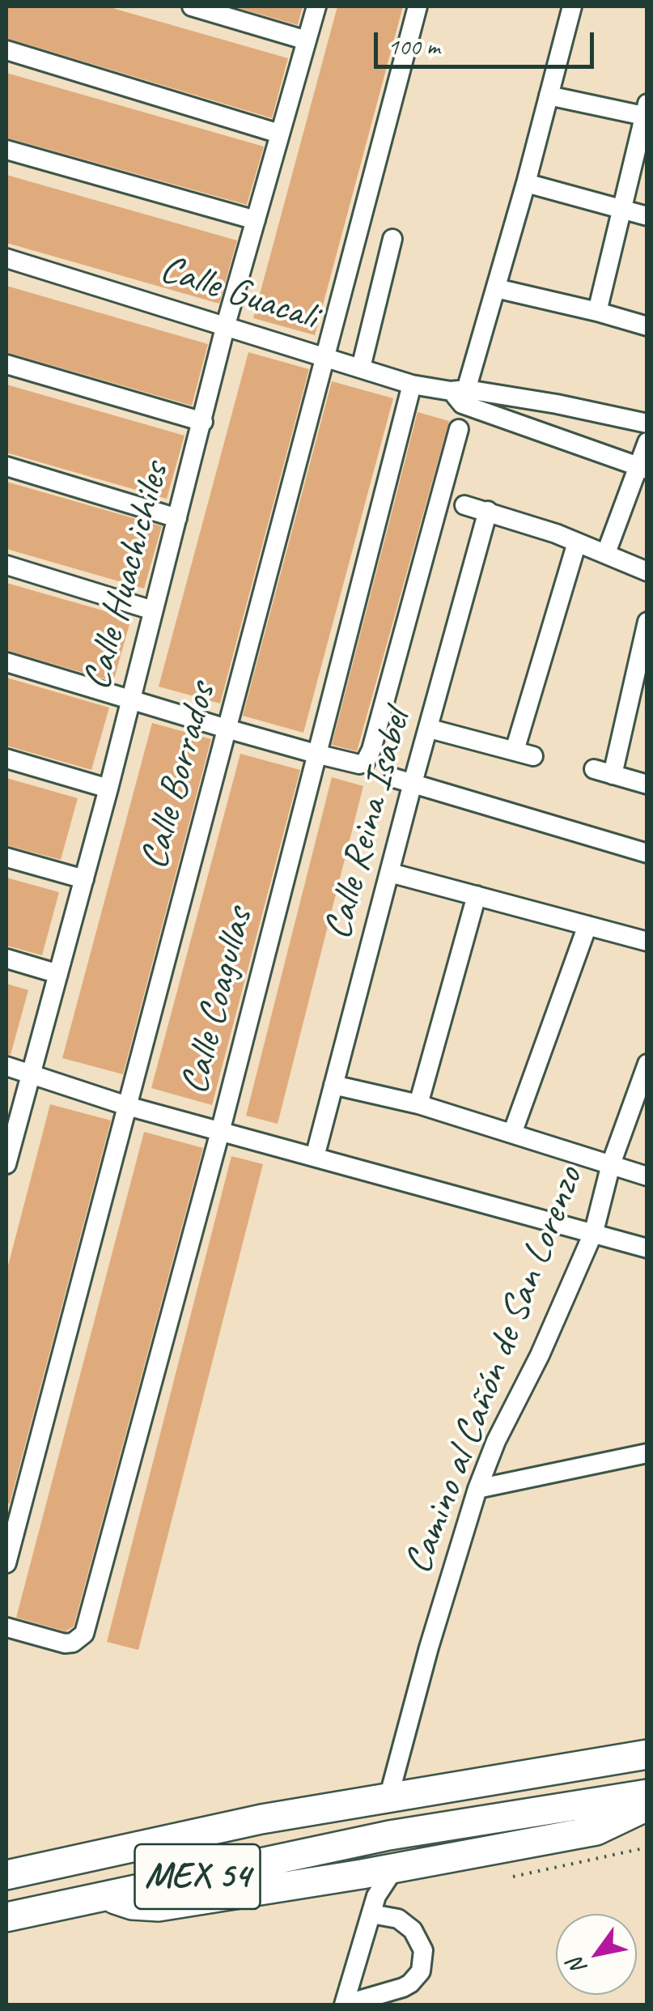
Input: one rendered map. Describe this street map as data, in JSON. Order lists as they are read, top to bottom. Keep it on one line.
{"streets":{"highway":["MEX 54"],"street":["Calle Guacali","Calle Huachichiles","Calle Borrados","Calle Reina Isabel","Calle Coagullas","Camino al Cañón de San Lorenzo"]},"crossings":[["Calle Guacali","Calle Huachichiles"],["Calle Guacali","Calle Borrados"],["Calle Guacali","Calle Coagullas"],["Camino al Cañón de San Lorenzo","MEX 54"]],"scale_bar":"100 m","north":"bottom left"}
